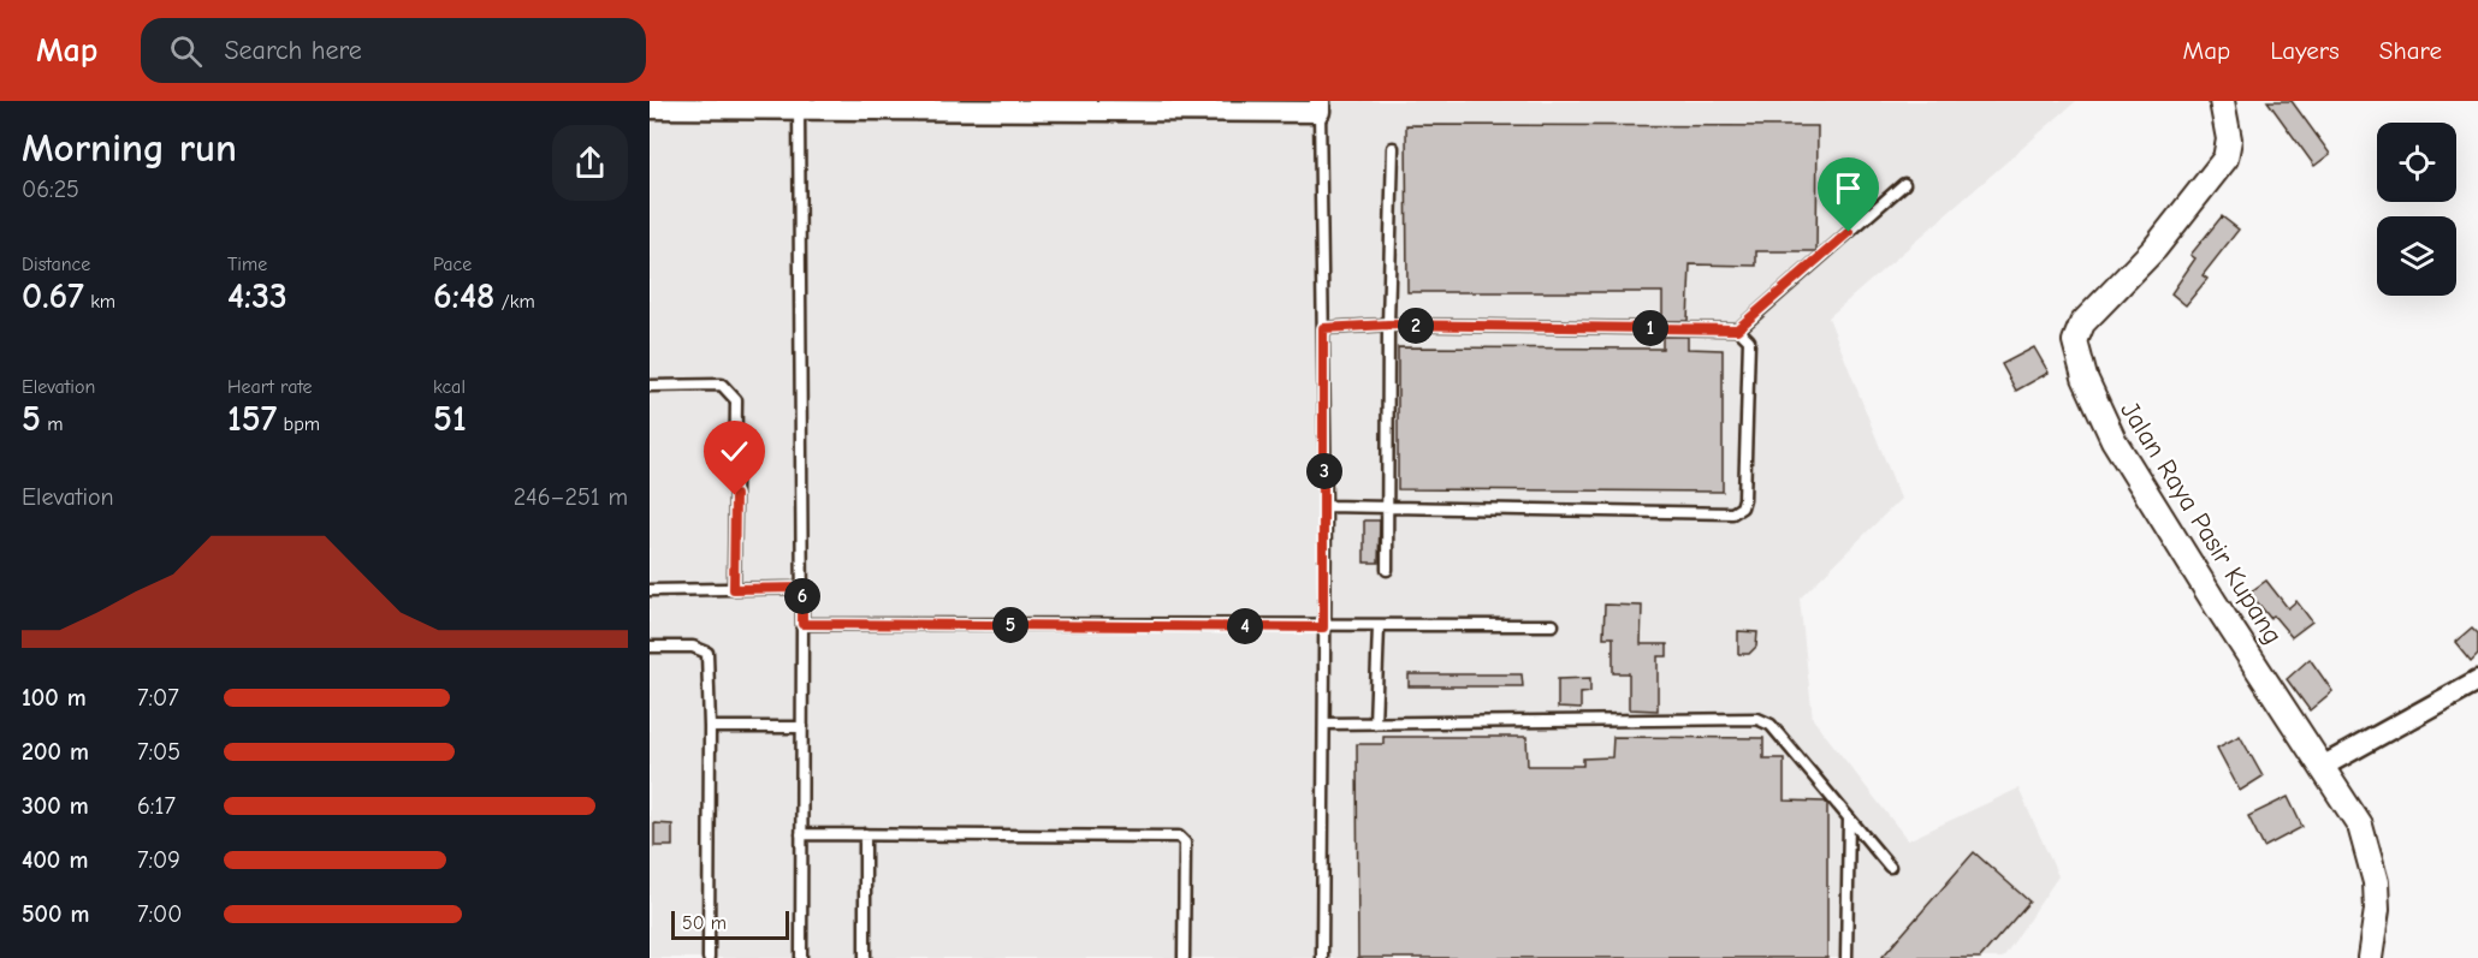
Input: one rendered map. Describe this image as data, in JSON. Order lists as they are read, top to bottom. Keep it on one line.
{"streets":{"street":["Jalan Raya Pasir Kupang"]},"scale_bar":"50 m","page":{"header":"Map","search":"Search here","nav":["Map","Layers","Share"],"heading":["Morning run","06:25"],"stats":[["Distance","0.67 km"],["Time","4:33"],["Pace","6:48 /km"],["Elevation","5 m"],["Heart rate","157 bpm"],["kcal","51"]],"pins":["2","1","3","6","5","4"],"chart":["Elevation","246–251 m"],"list":[{"name":"100 m","note":"7:07"},{"name":"200 m","note":"7:05"},{"name":"300 m","note":"6:17"},{"name":"400 m","note":"7:09"},{"name":"500 m","note":"7:00"}],"scale":"50 m"}}
